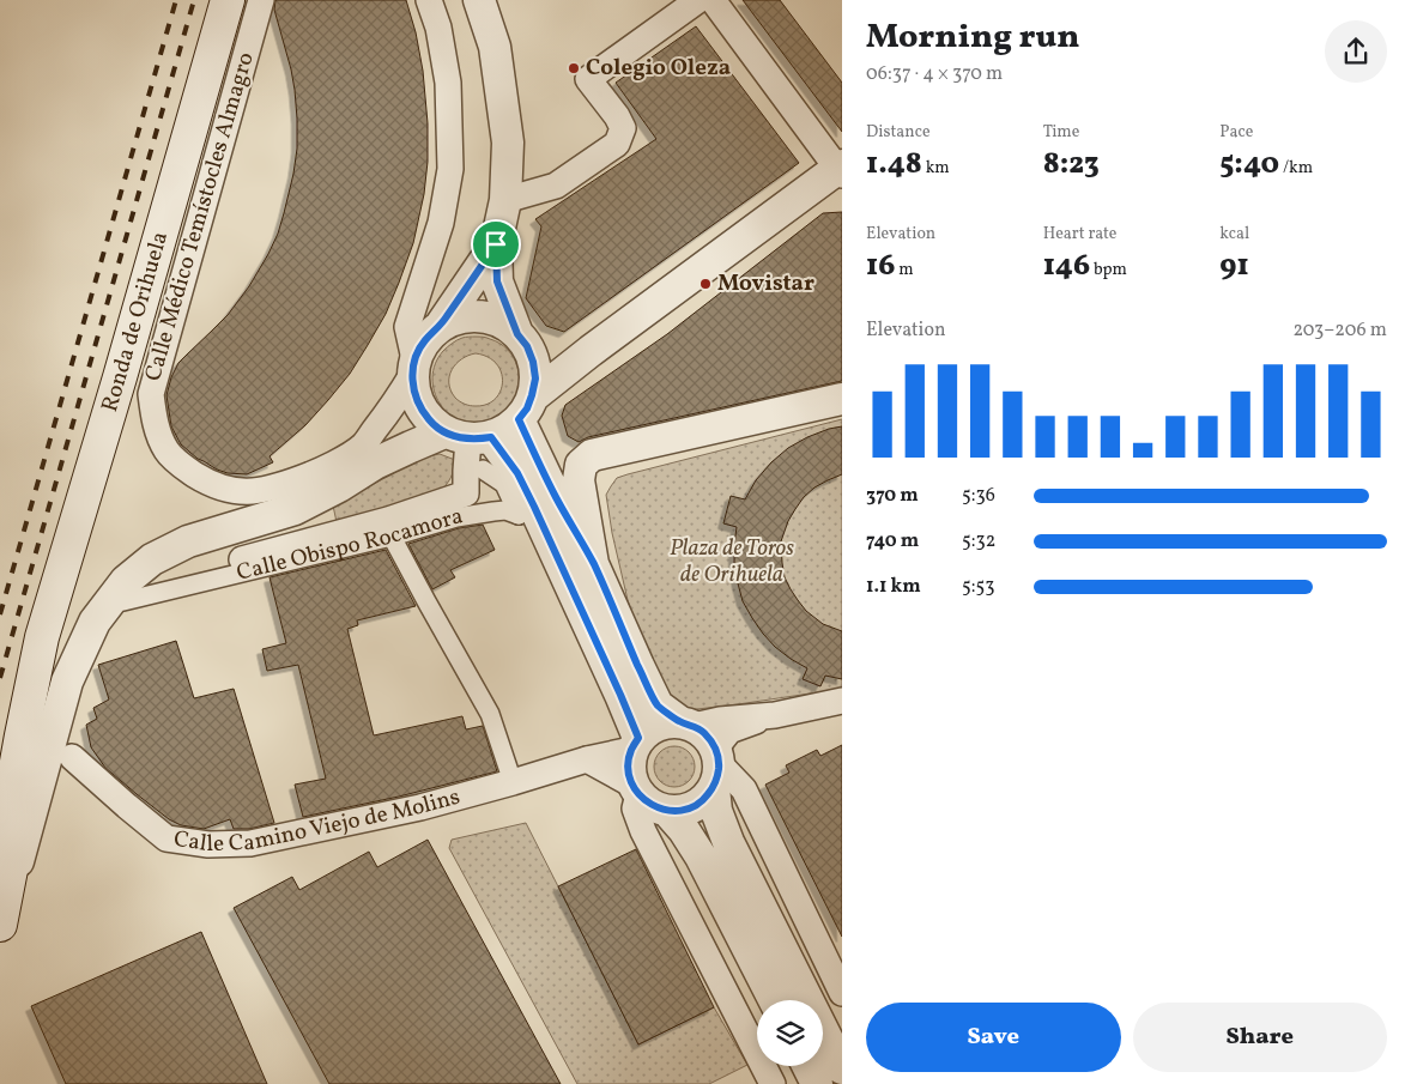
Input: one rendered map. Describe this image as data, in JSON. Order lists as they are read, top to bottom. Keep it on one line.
{"streets":{"main road":["Ronda de Orihuela"],"street":["Calle Médico Temístocles Almagro","Calle Obispo Rocamora","Calle Camino Viejo de Molins"]},"crossings":[["Calle Médico Temístocles Almagro","Calle Obispo Rocamora"]],"parks":["Plaza de Toros de Orihuela"],"places":["Colegio Oleza","Movistar"],"page":{"heading":["Morning run","06:37 · 4 × 370 m"],"stats":[["Distance","1.48 km"],["Time","8:23"],["Pace","5:40 /km"],["Elevation","16 m"],["Heart rate","146 bpm"],["kcal","91"]],"chart":["Elevation","203–206 m"],"list":[{"name":"370 m","note":"5:36"},{"name":"740 m","note":"5:32"},{"name":"1.1 km","note":"5:53"}],"buttons":["Save","Share"]}}
